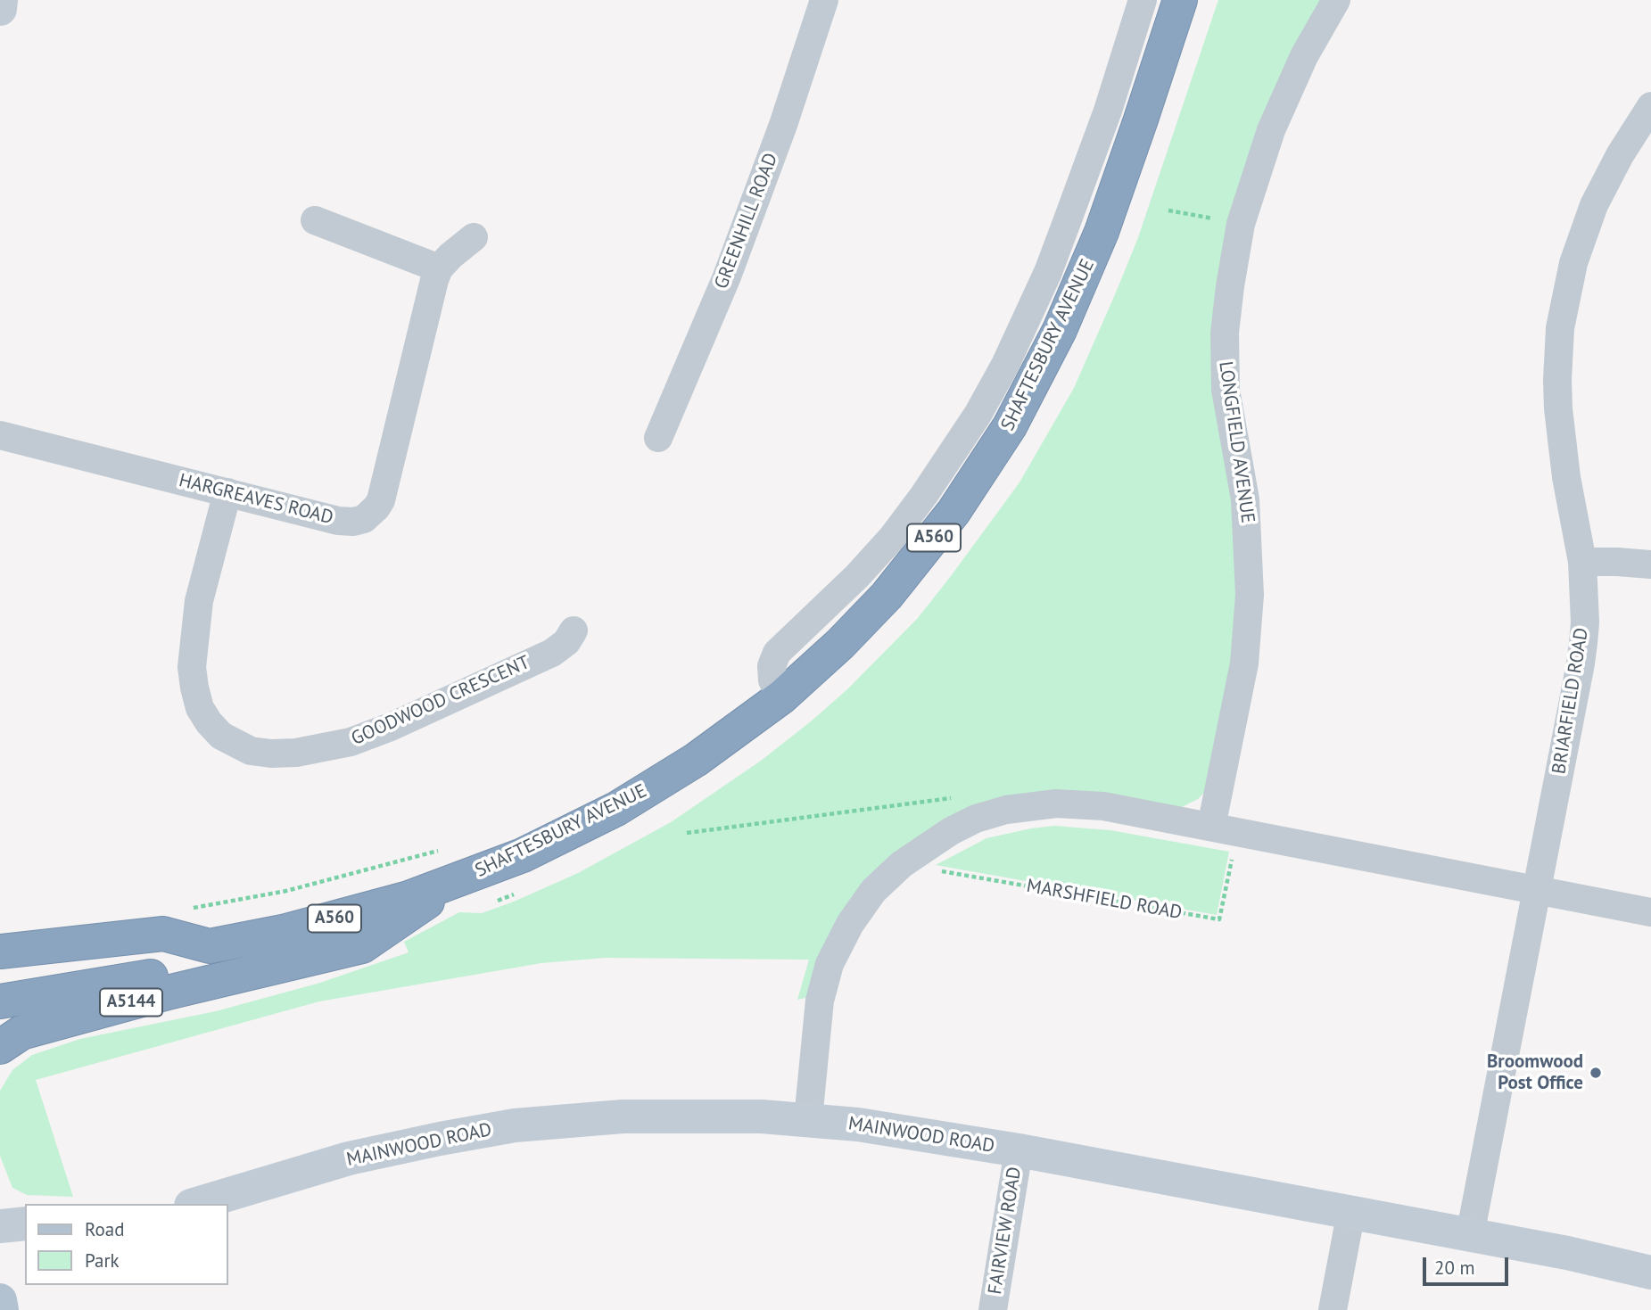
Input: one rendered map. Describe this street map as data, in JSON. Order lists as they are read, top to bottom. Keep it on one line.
{"streets":{"highway":["SHAFTESBURY AVENUE","A560","A5144"],"street":["GREENHILL ROAD","LONGFIELD AVENUE","HARGREAVES ROAD","GOODWOOD CRESCENT","BRIARFIELD ROAD","MAINWOOD ROAD","FAIRVIEW ROAD"],"path":["MARSHFIELD ROAD"]},"crossings":[["SHAFTESBURY AVENUE","A5144"],["LONGFIELD AVENUE","MARSHFIELD ROAD"],["HARGREAVES ROAD","GOODWOOD CRESCENT"],["BRIARFIELD ROAD","MAINWOOD ROAD"],["MAINWOOD ROAD","FAIRVIEW ROAD"]],"places":["Broomwood Post Office"],"legend":["Road","Park"],"scale_bar":"20 m"}
